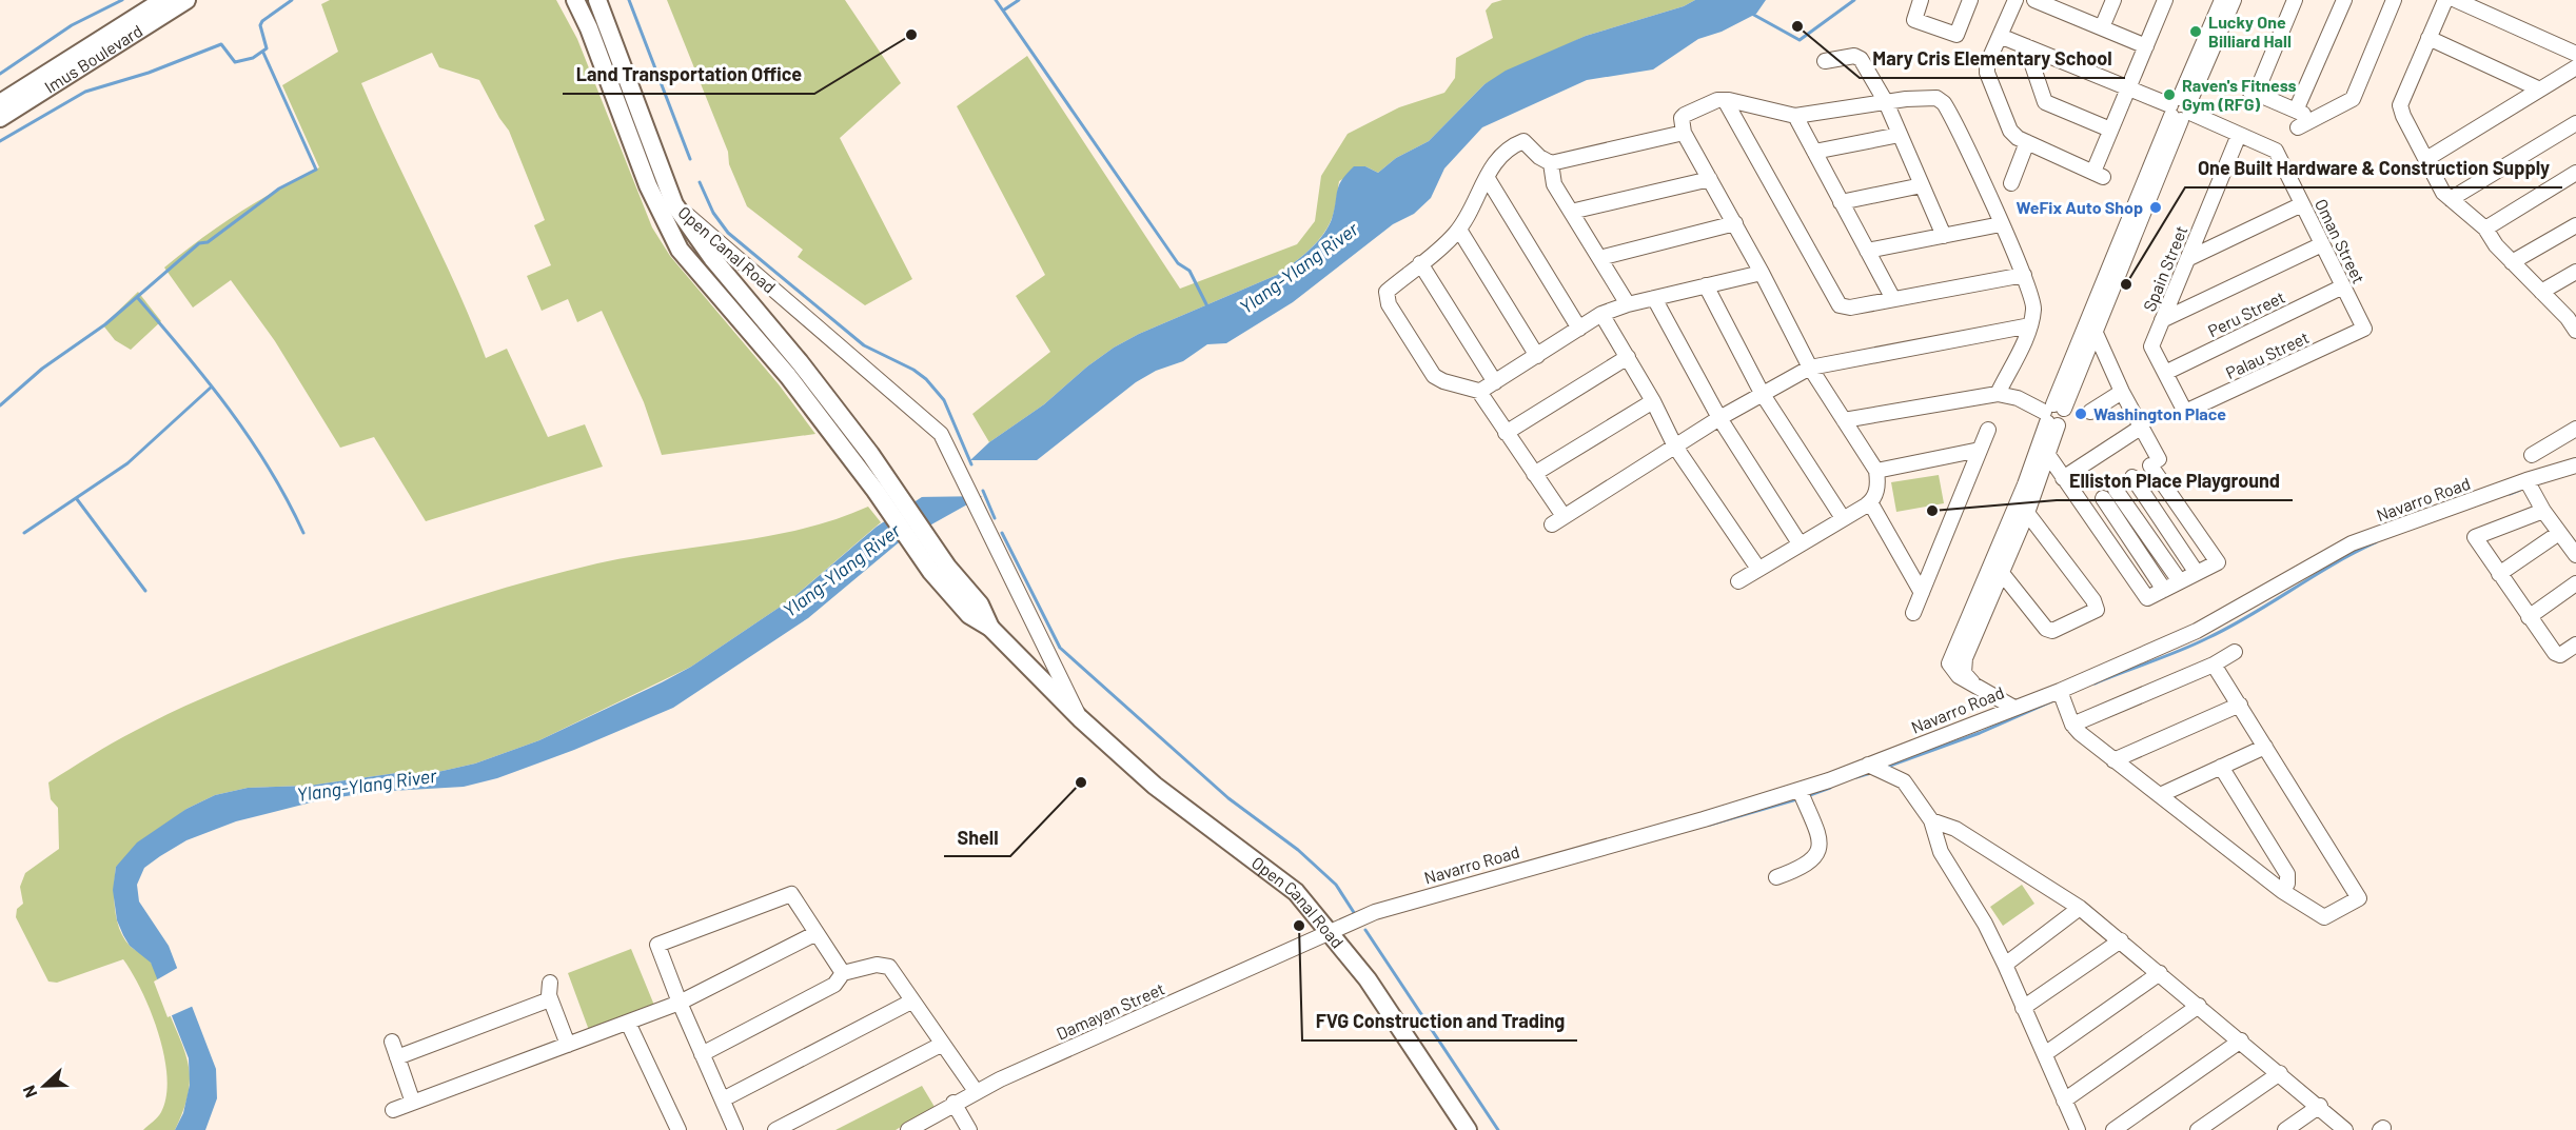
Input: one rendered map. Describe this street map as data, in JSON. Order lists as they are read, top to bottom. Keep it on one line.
{"streets":{"main road":["Imus Boulevard","Open Canal Road"],"street":["Oman Street","Spain Street","Peru Street","Palau Street","Navarro Road","Damayan Street"]},"crossings":[["Oman Street","Spain Street"],["Oman Street","Peru Street"],["Oman Street","Palau Street"],["Open Canal Road","Navarro Road"],["Open Canal Road","Damayan Street"],["Spain Street","Peru Street"],["Spain Street","Palau Street"],["Navarro Road","Damayan Street"]],"water":["Ylang-Ylang River"],"places":["Mary Cris Elementary School","Lucky One Billiard Hall","Land Transportation Office","Raven's Fitness Gym (RFG)","WeFix Auto Shop","One Built Hardware & Construction Supply","Washington Place","Elliston Place Playground","Shell","FVG Construction and Trading"],"north":"left"}
